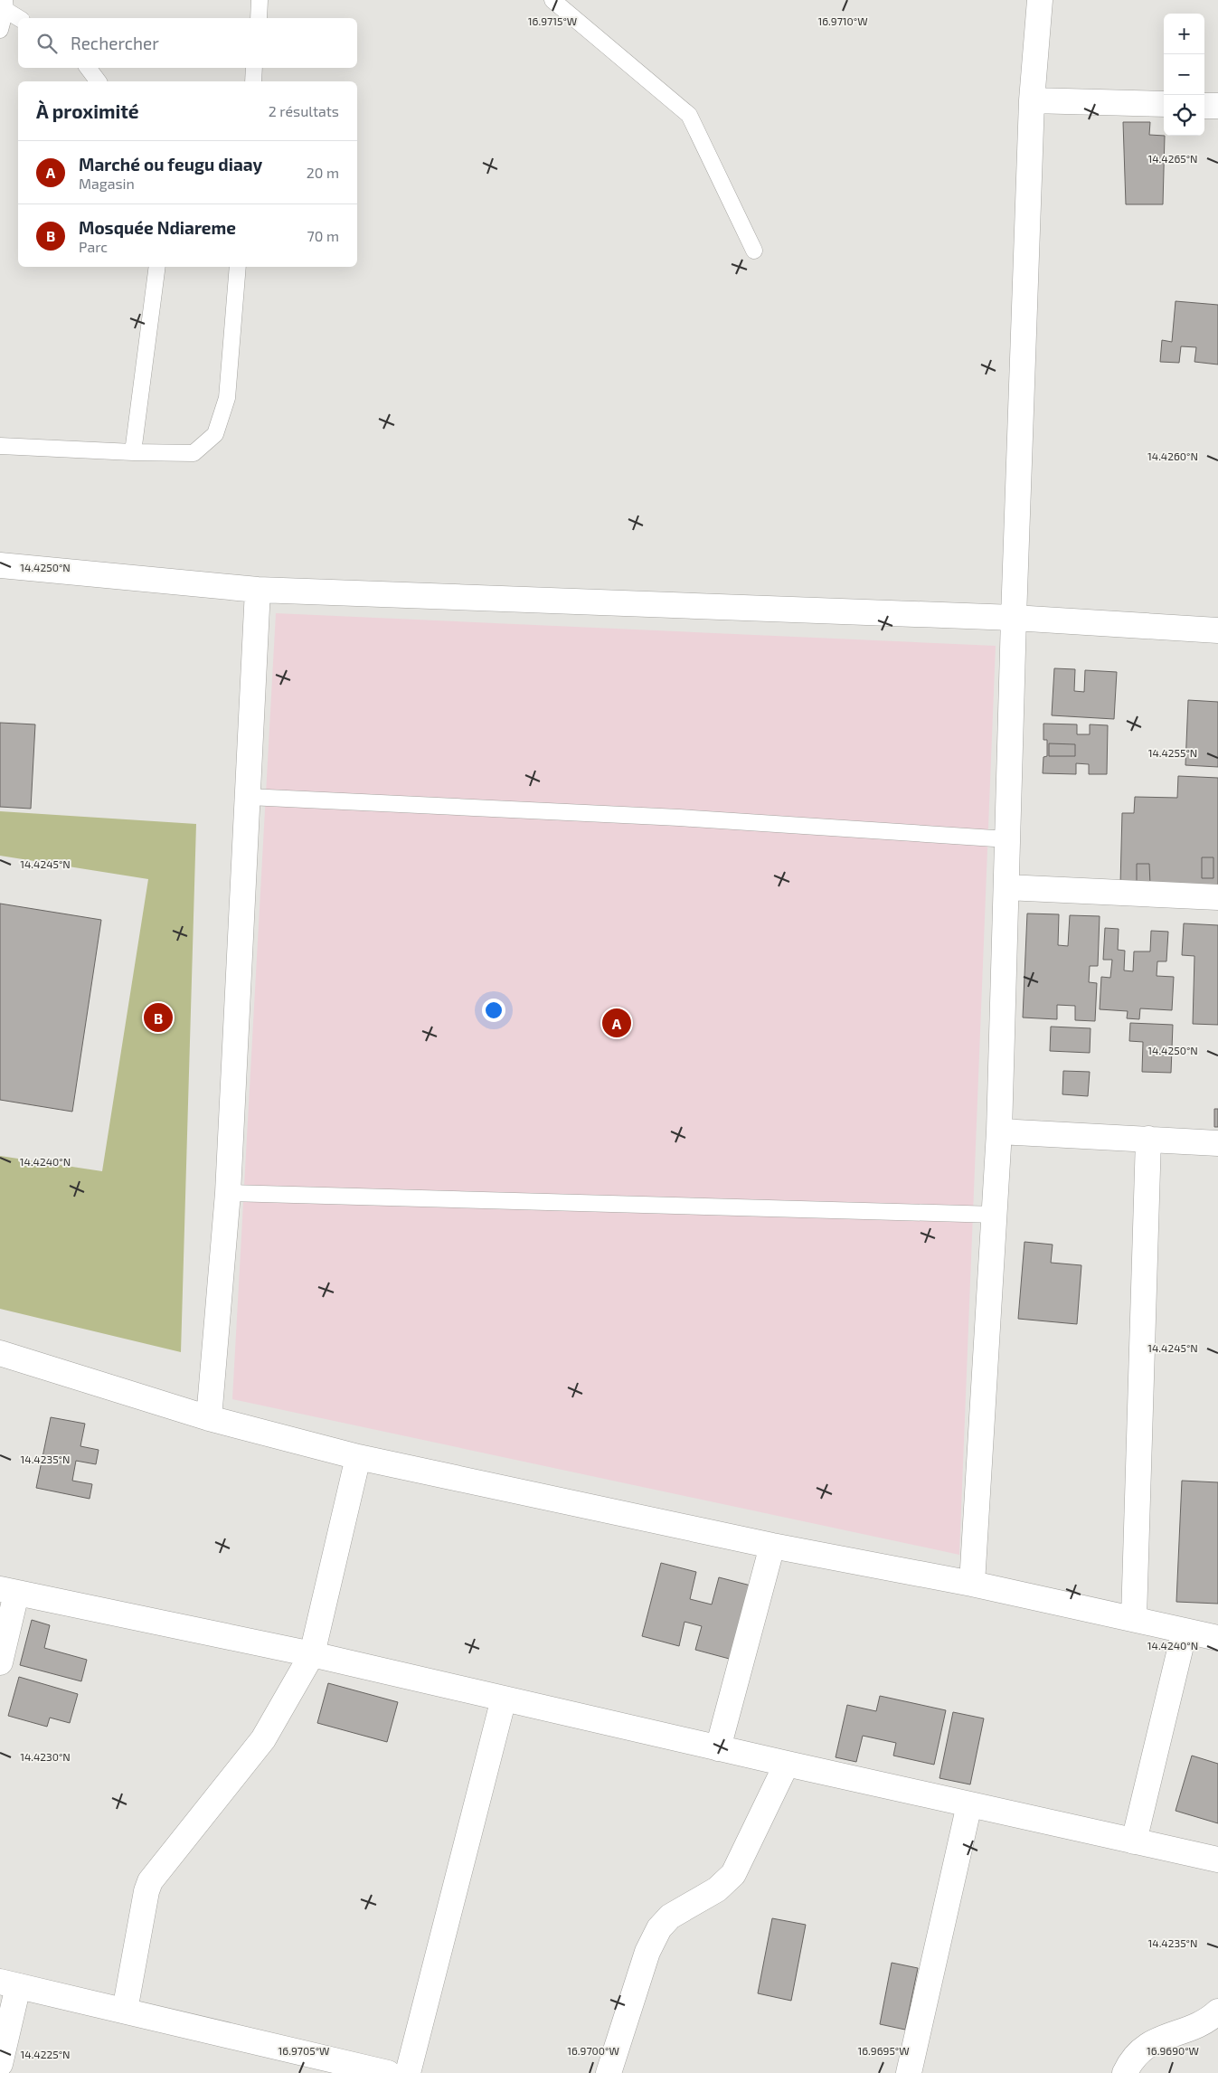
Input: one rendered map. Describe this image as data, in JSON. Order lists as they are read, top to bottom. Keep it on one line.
{"page":{"map_buttons":["+","−"],"search":"Rechercher","heading":["À proximité","2 résultats"],"list":[{"mark":"A","name":"Marché ou feugu diaay","note":"Magasin","value":"20 m"},{"mark":"B","name":"Mosquée Ndiareme","note":"Parc","value":"70 m"}],"pins":["B","A"]},"coordinates":["16.9715°W","16.9710°W","14.4265°N","14.4260°N","14.4250°N","14.4255°N","14.4245°N","14.4240°N","14.4235°N","14.4230°N","16.9705°W","16.9700°W","16.9695°W","16.9690°W","14.4225°N"]}
